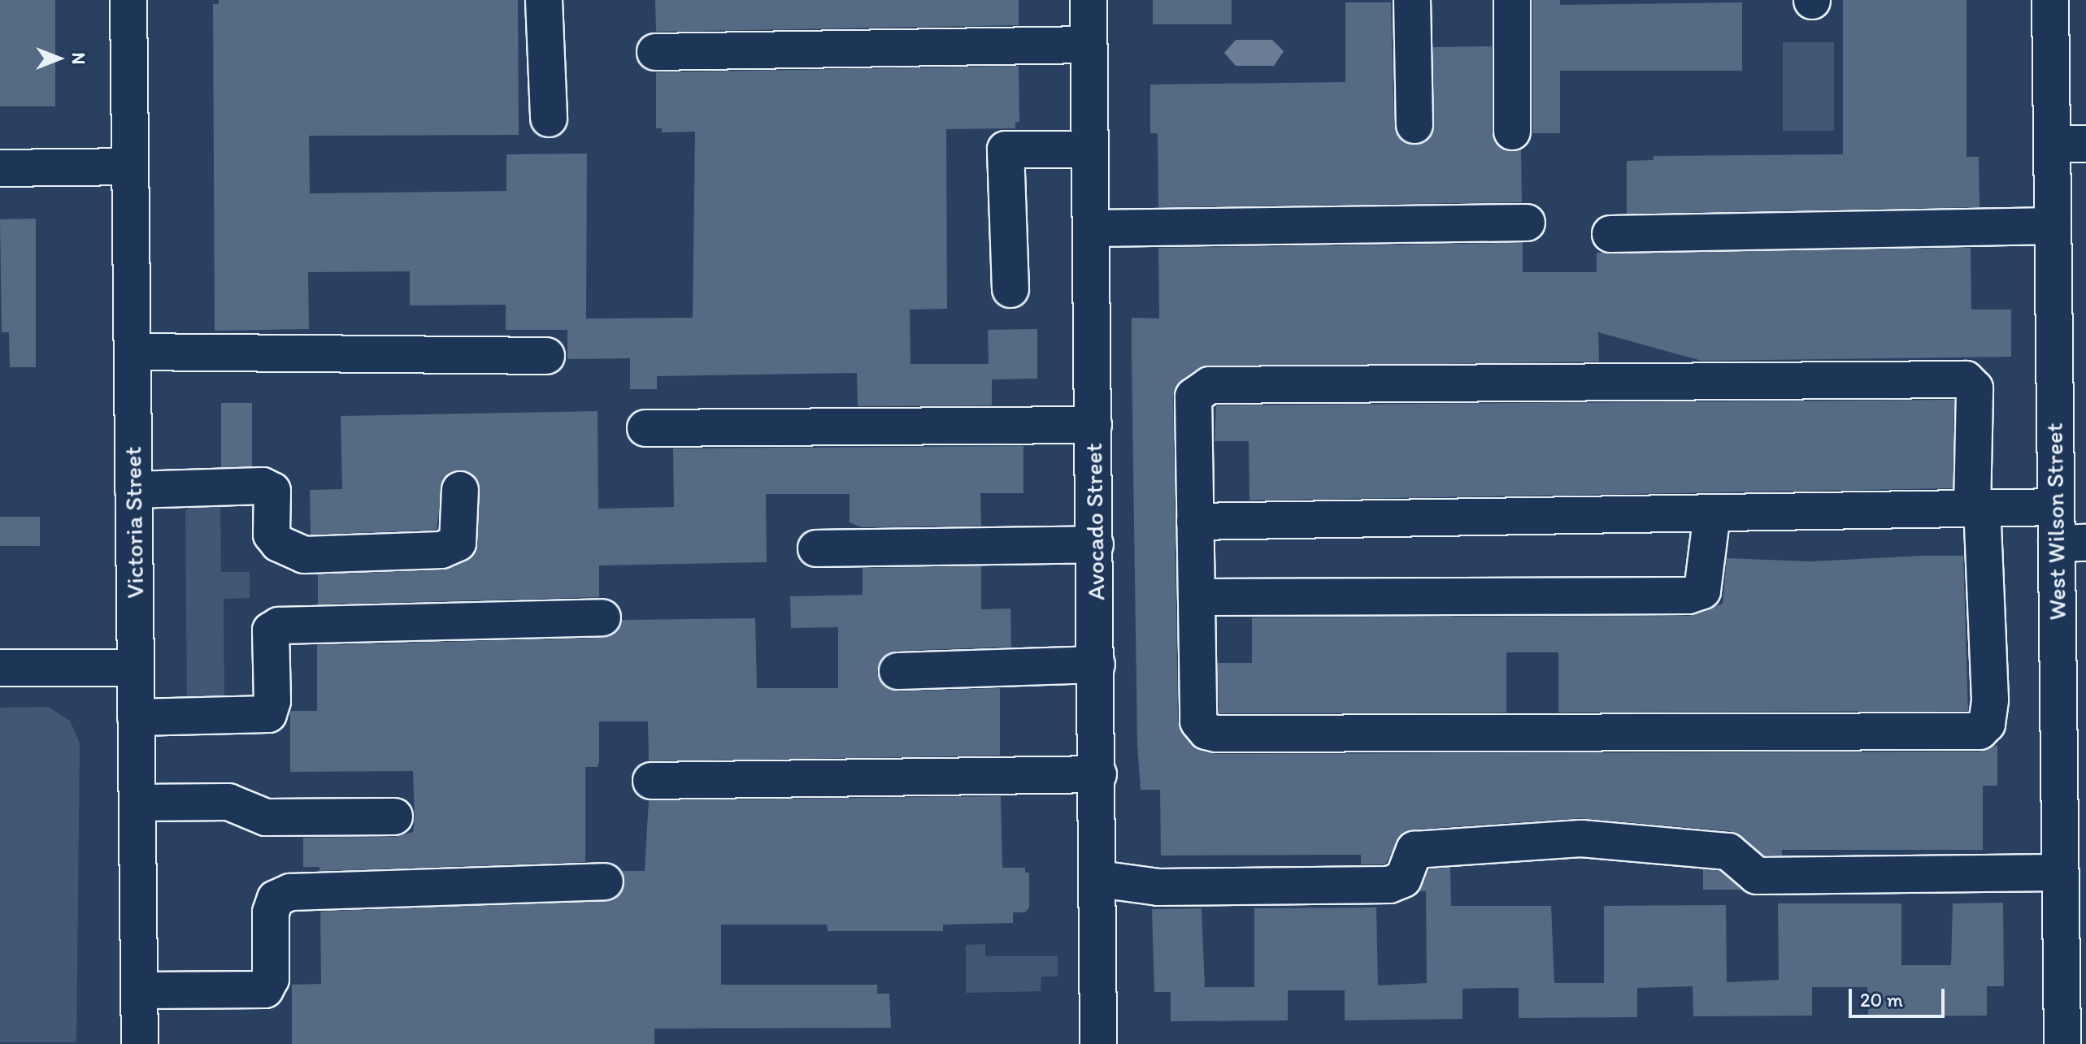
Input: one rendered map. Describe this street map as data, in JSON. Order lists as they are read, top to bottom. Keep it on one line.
{"streets":{"street":["Avocado Street","West Wilson Street","Victoria Street"]},"scale_bar":"20 m","north":"right"}
